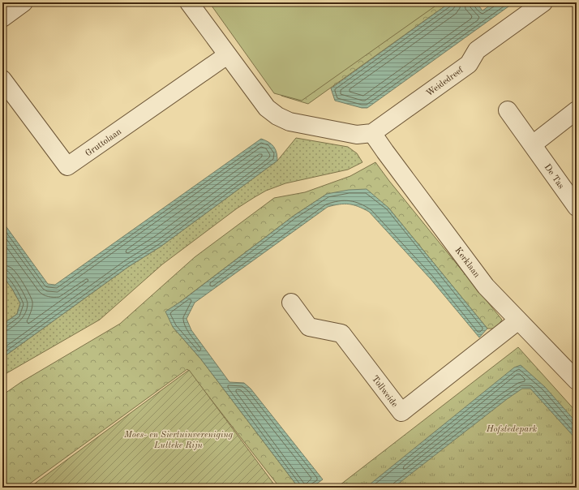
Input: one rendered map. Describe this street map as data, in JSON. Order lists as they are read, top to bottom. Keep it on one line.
{"streets":{"street":["Weidedreef","Gruttolaan","De Tas","Kerklaan","Tollweide"]},"crossings":[["Weidedreef","Kerklaan"],["Kerklaan","Tollweide"]],"parks":["Hofstedepark","Moes- en Siertuinvereniging Lutteke Rijn"]}
